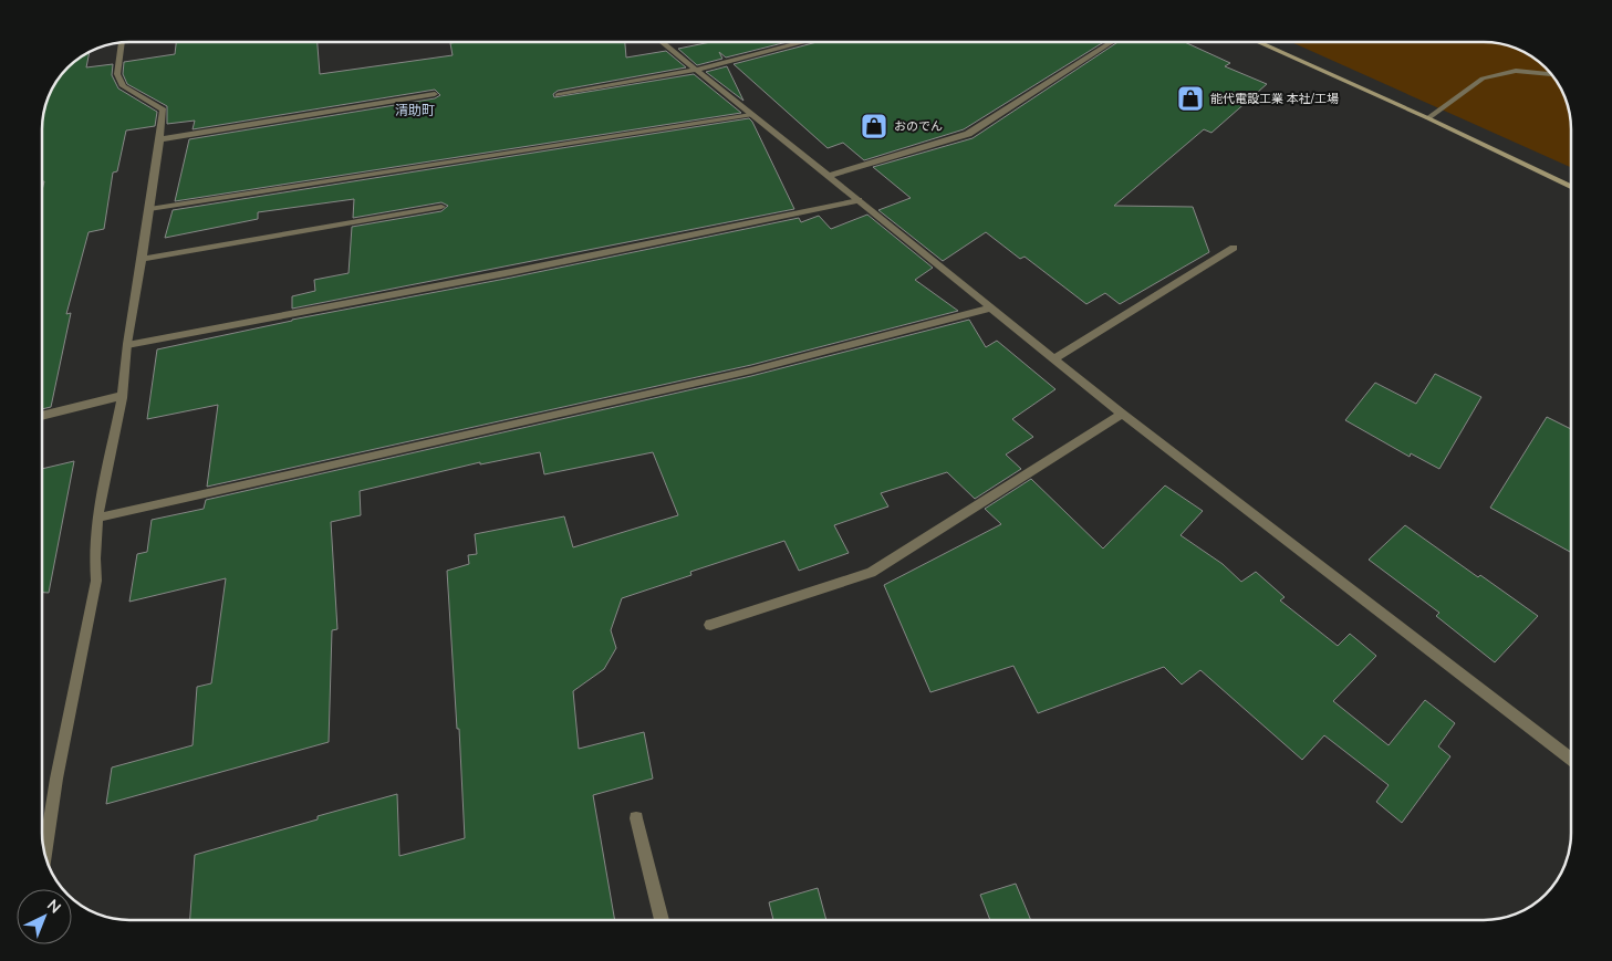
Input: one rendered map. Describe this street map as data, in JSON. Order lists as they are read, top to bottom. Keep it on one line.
{"districts":["清助町"],"places":{"shop":["能代電設工業 本社/工場","おのでん"]},"north":"top right"}
